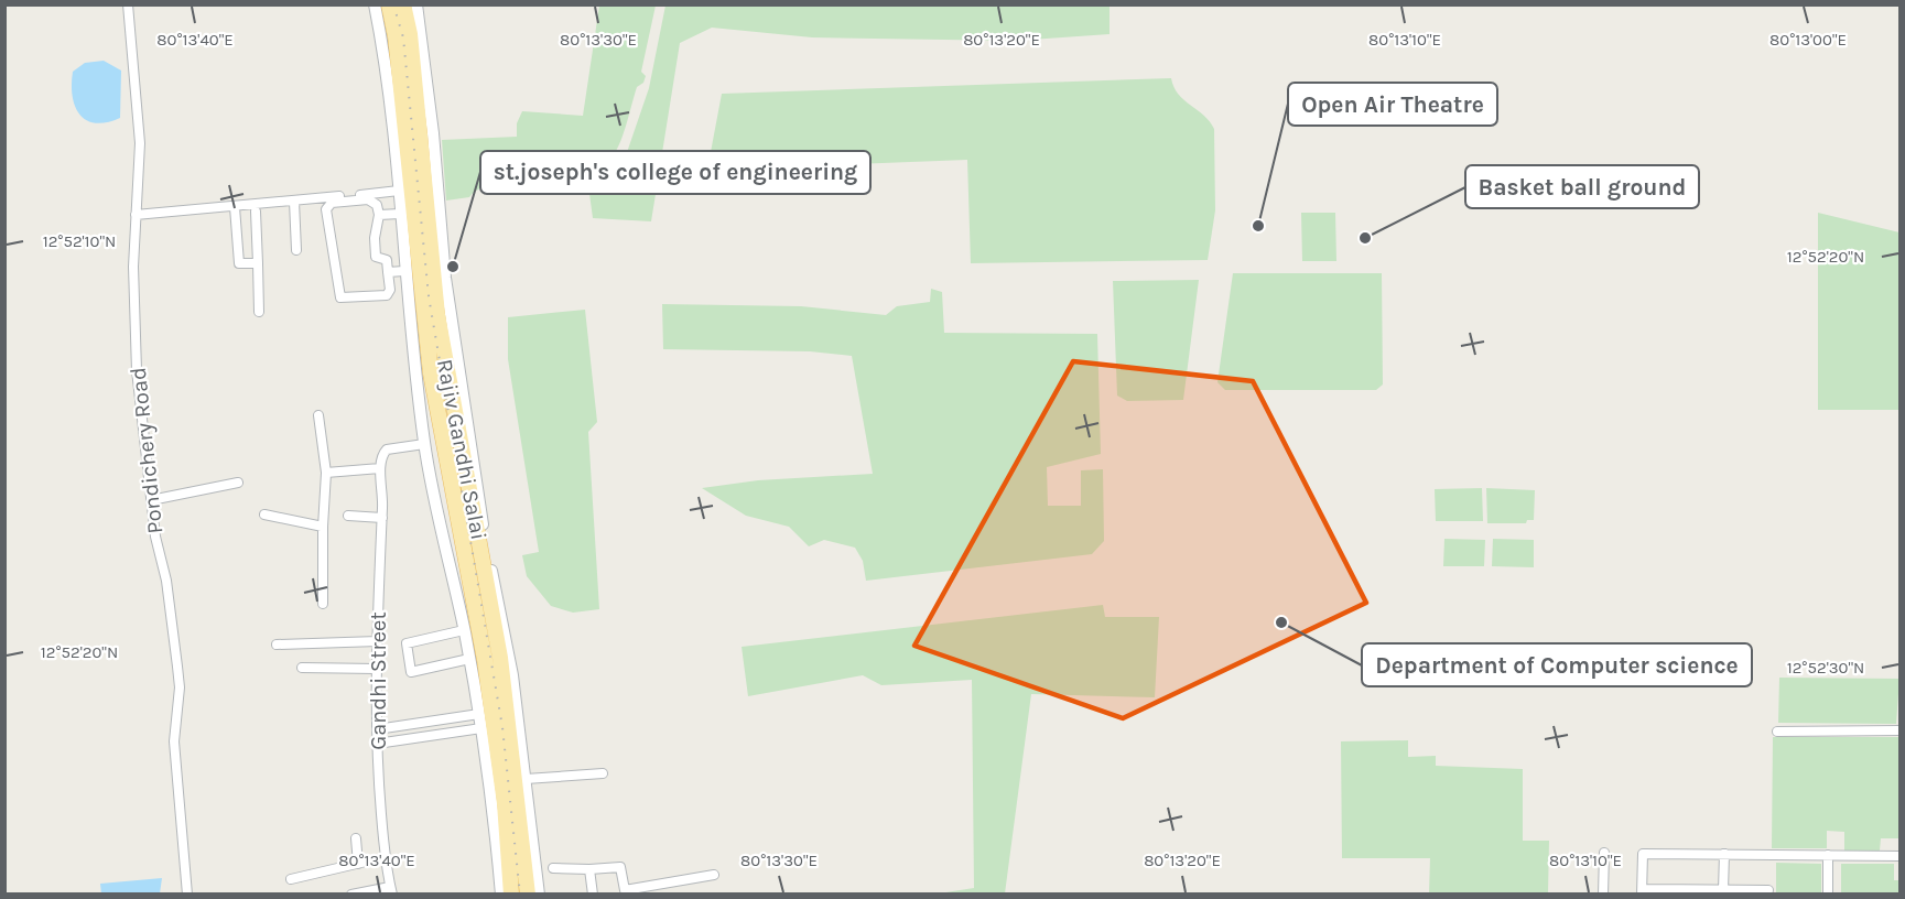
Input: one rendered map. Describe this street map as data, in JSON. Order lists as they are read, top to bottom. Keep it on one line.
{"streets":{"main road":["Rajiv Gandhi Salai"],"street":["Pondichery Road","Gandhi Street"]},"places":["Open Air Theatre","Basket ball ground","st.joseph's college of engineering","Department of Computer science"],"coordinates":["80°13'40\"E","80°13'30\"E","80°13'20\"E","80°13'10\"E","80°13'00\"E","12°52'10\"N","12°52'20\"N","12°52'30\"N"]}
